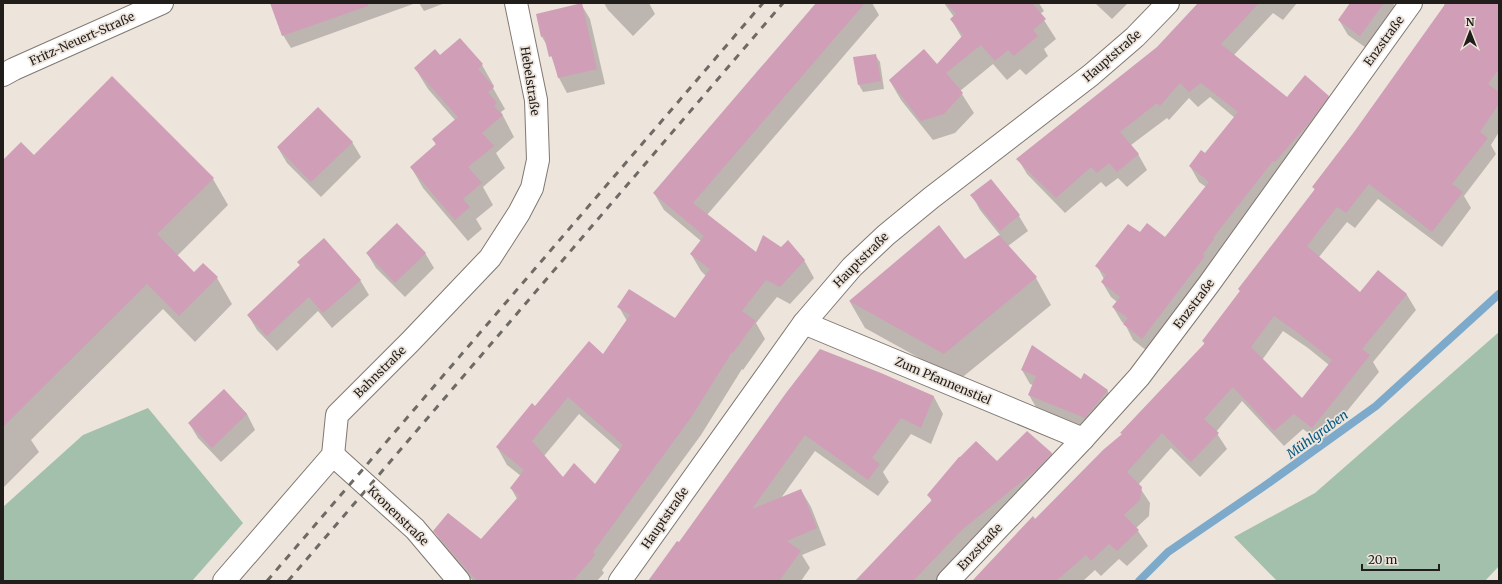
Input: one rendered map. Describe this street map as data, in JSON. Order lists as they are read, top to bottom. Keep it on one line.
{"streets":{"street":["Fritz-Neuert-Straße","Enzstraße","Hauptstraße","Hebelstraße","Bahnstraße","Zum Pfannenstiel","Kronenstraße"]},"crossings":[["Enzstraße","Zum Pfannenstiel"],["Hauptstraße","Zum Pfannenstiel"],["Hebelstraße","Bahnstraße"],["Bahnstraße","Kronenstraße"]],"water":["Mühlgraben"],"scale_bar":"20 m","north":"top"}
